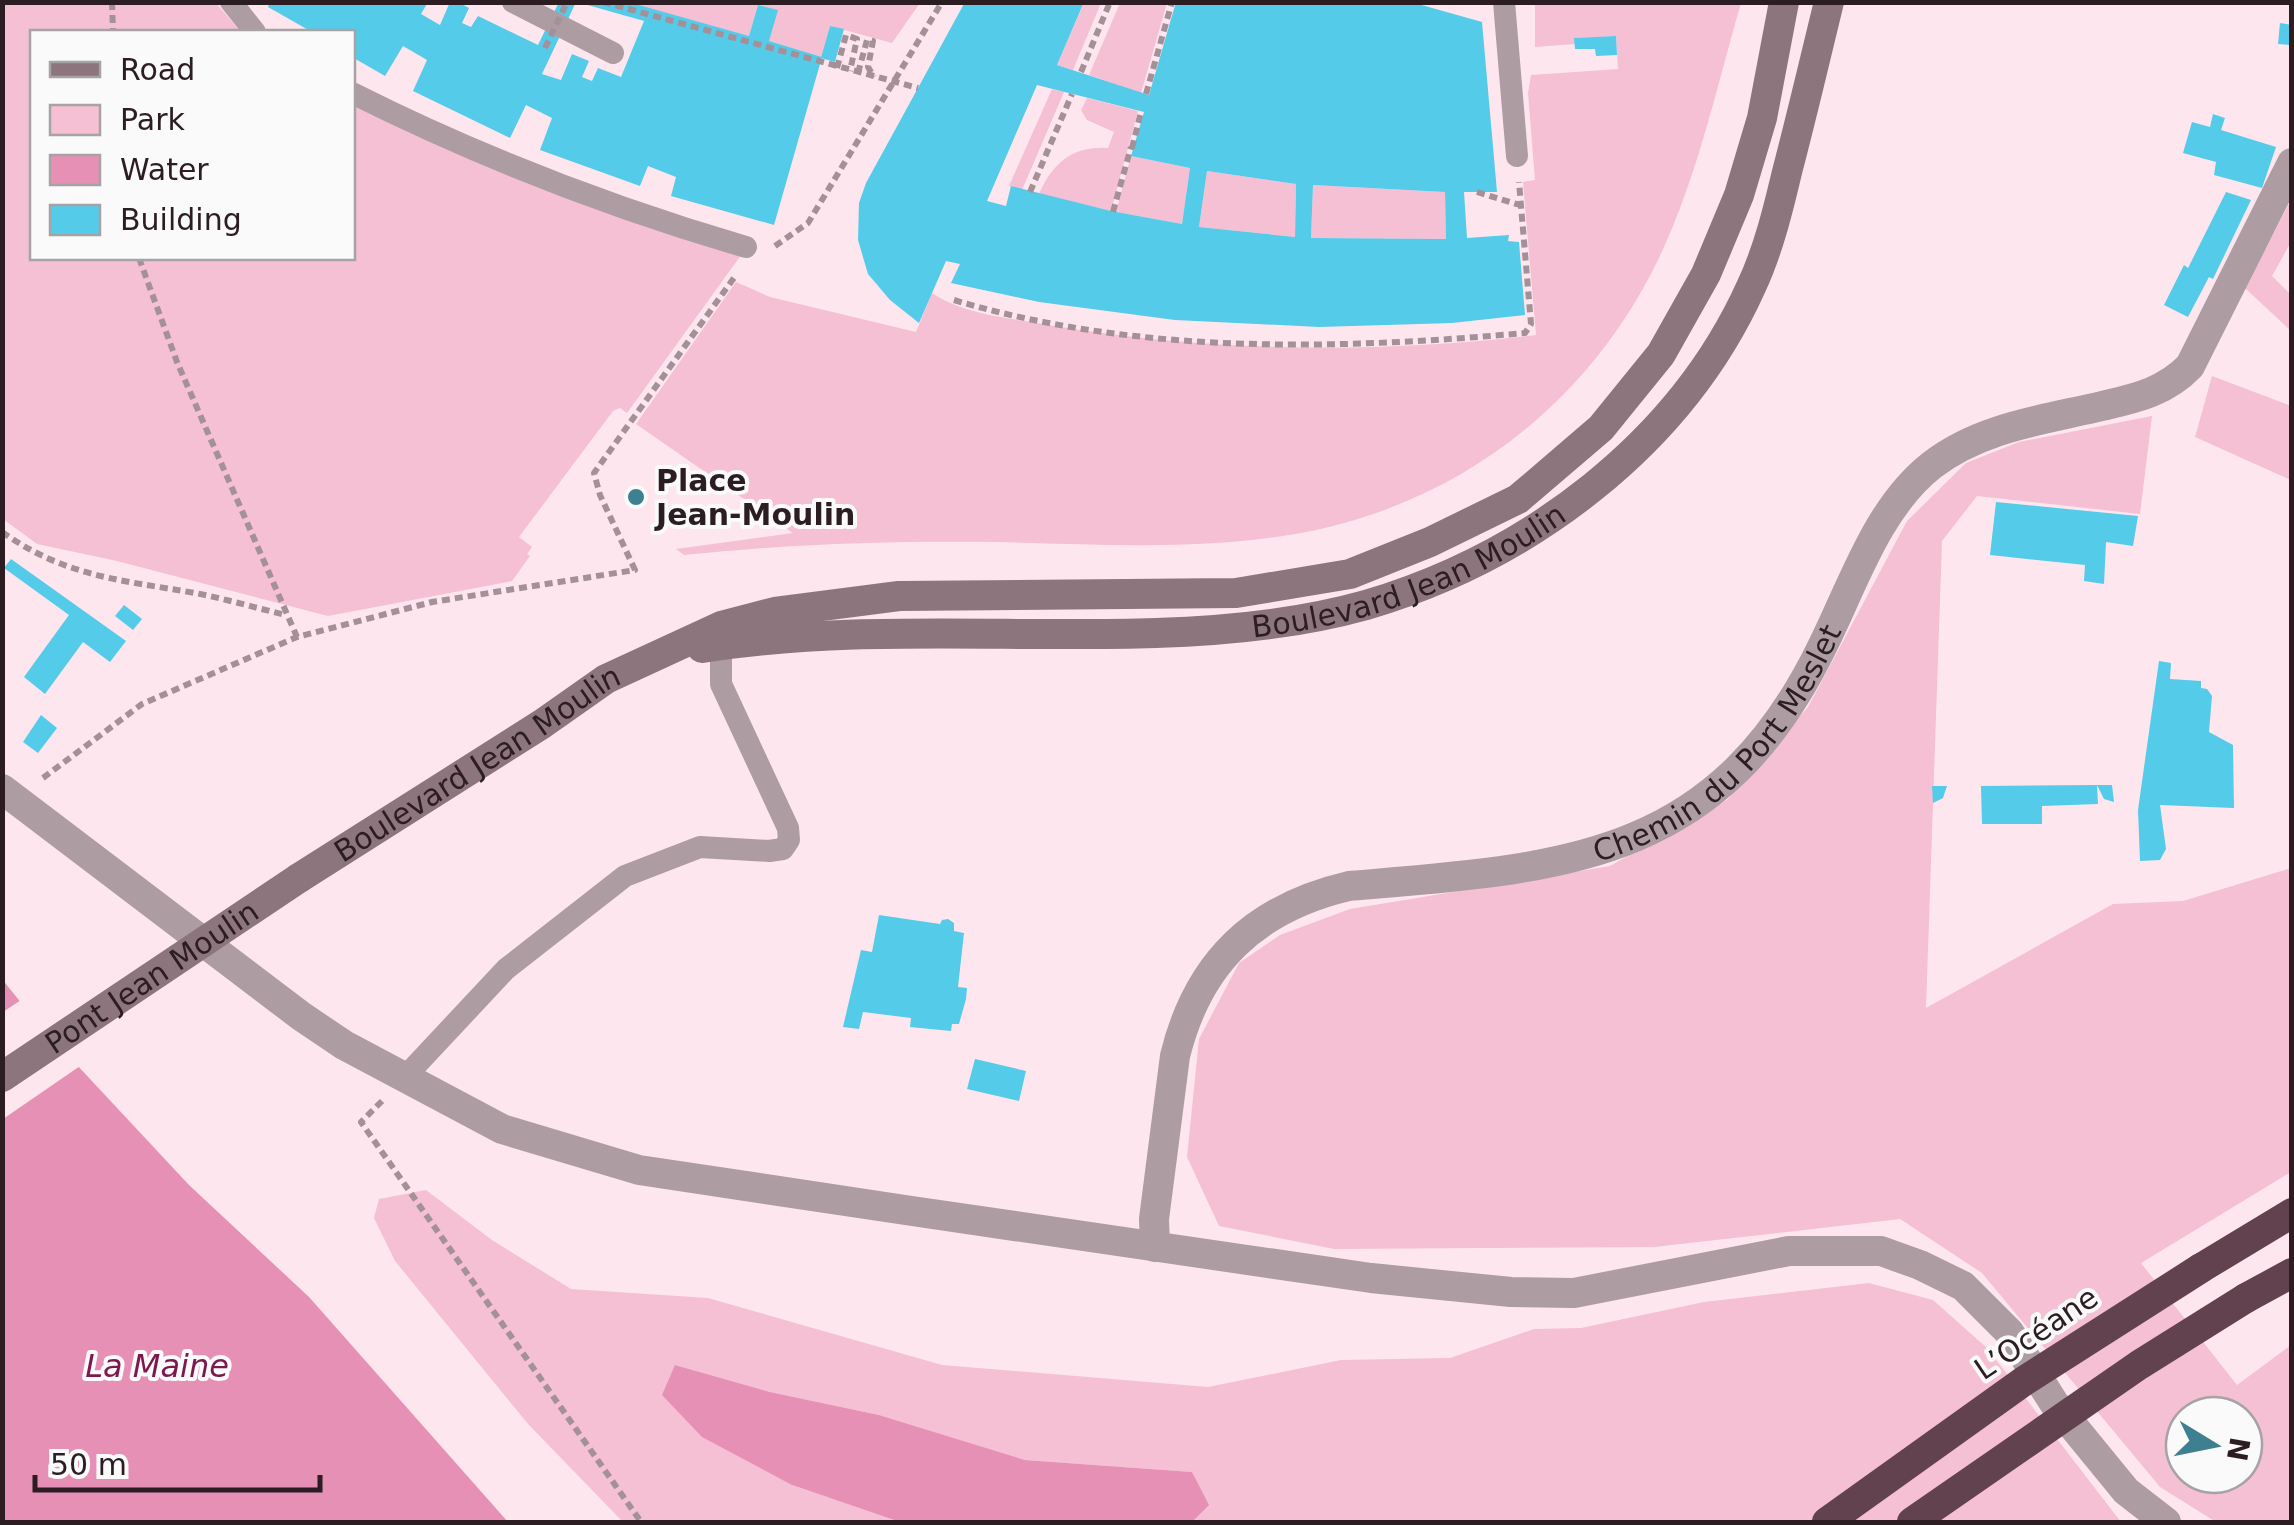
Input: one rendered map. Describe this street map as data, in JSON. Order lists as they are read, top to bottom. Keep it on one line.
{"streets":{"highway":["L’Océane"],"main road":["Boulevard Jean Moulin","Pont Jean Moulin"],"street":["Chemin du Port Meslet"]},"crossings":[["Boulevard Jean Moulin","Pont Jean Moulin"]],"water":["La Maine"],"places":["Place Jean-Moulin"],"legend":["Road","Park","Water","Building"],"scale_bar":"50 m","north":"right"}
